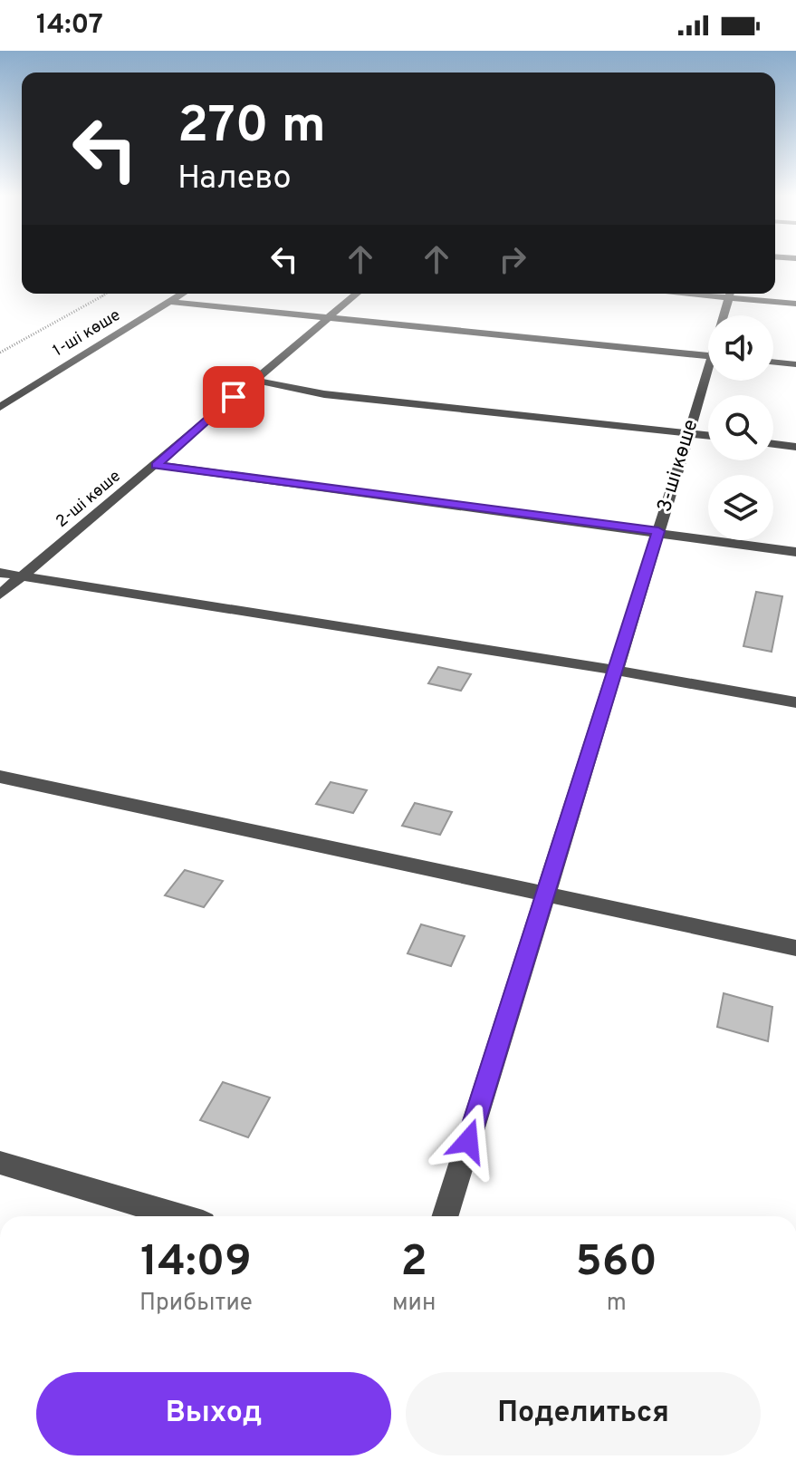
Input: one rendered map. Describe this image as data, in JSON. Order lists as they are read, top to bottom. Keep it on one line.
{"streets":{"lane":["1-ші көше","3-ші көше","2-ші көше"]},"page":{"status":"14:07","turn":["270 m","Налево"],"eta":["14:09","Прибытие","2","мин","560","m"],"buttons":["Выход","Поделиться"]}}
